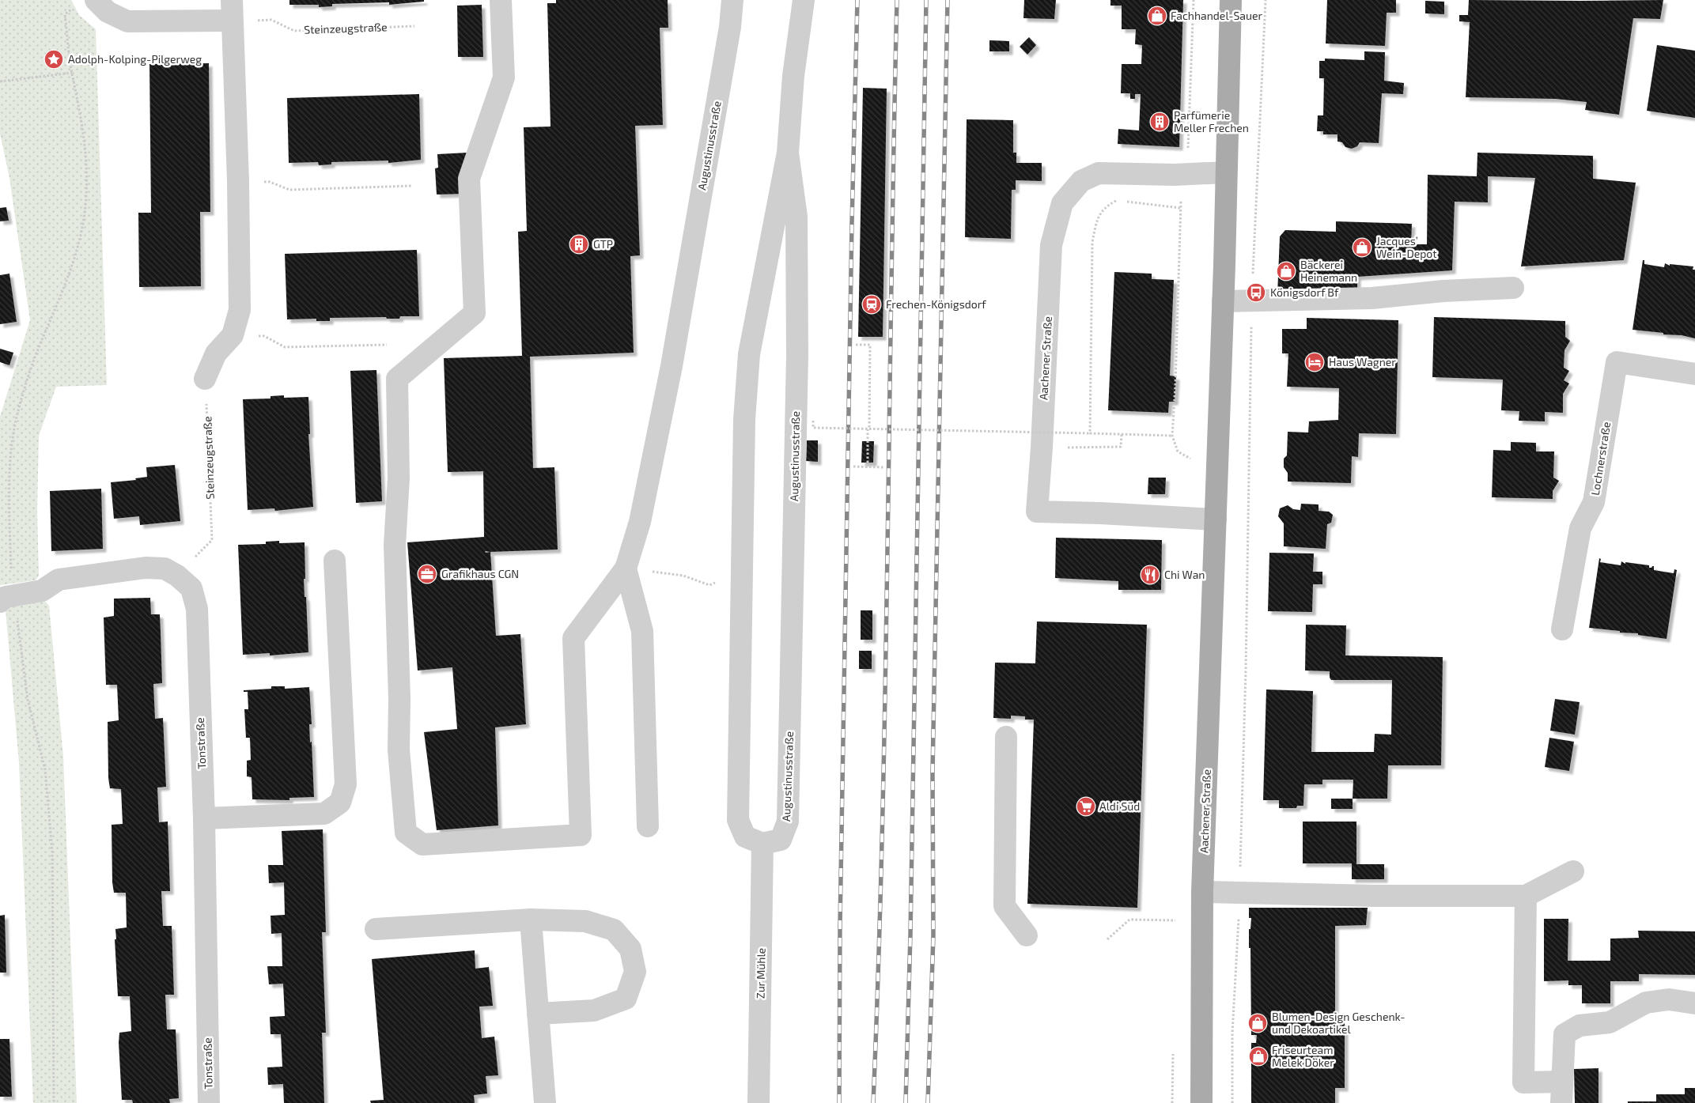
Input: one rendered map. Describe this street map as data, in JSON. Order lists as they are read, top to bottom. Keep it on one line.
{"streets":{"main road":["Aachener Straße"],"street":["Augustinusstraße","Lochnerstraße","Tonstraße","Zur Mühle"],"path":["Steinzeugstraße"]},"crossings":[["Steinzeugstraße","Tonstraße"],["Augustinusstraße","Zur Mühle"]],"places":{"shop":["Fachhandel-Sauer","Jacques’ Wein-Depot","Bäckerei Heinemann","Blumen-Design Geschenk- und Dekoartikel","Friseurteam Melek Döker"],"place":["Adolph-Kolping-Pilgerweg"],"building":["Parfümerie Meller Frechen","GTP"],"bus stop":["Königsdorf Bf"],"station":["Frechen-Königsdorf"],"hotel":["Haus Wagner"],"office":["Grafikhaus CGN"],"restaurant":["Chi Wan"],"supermarket":["Aldi Süd"]}}
